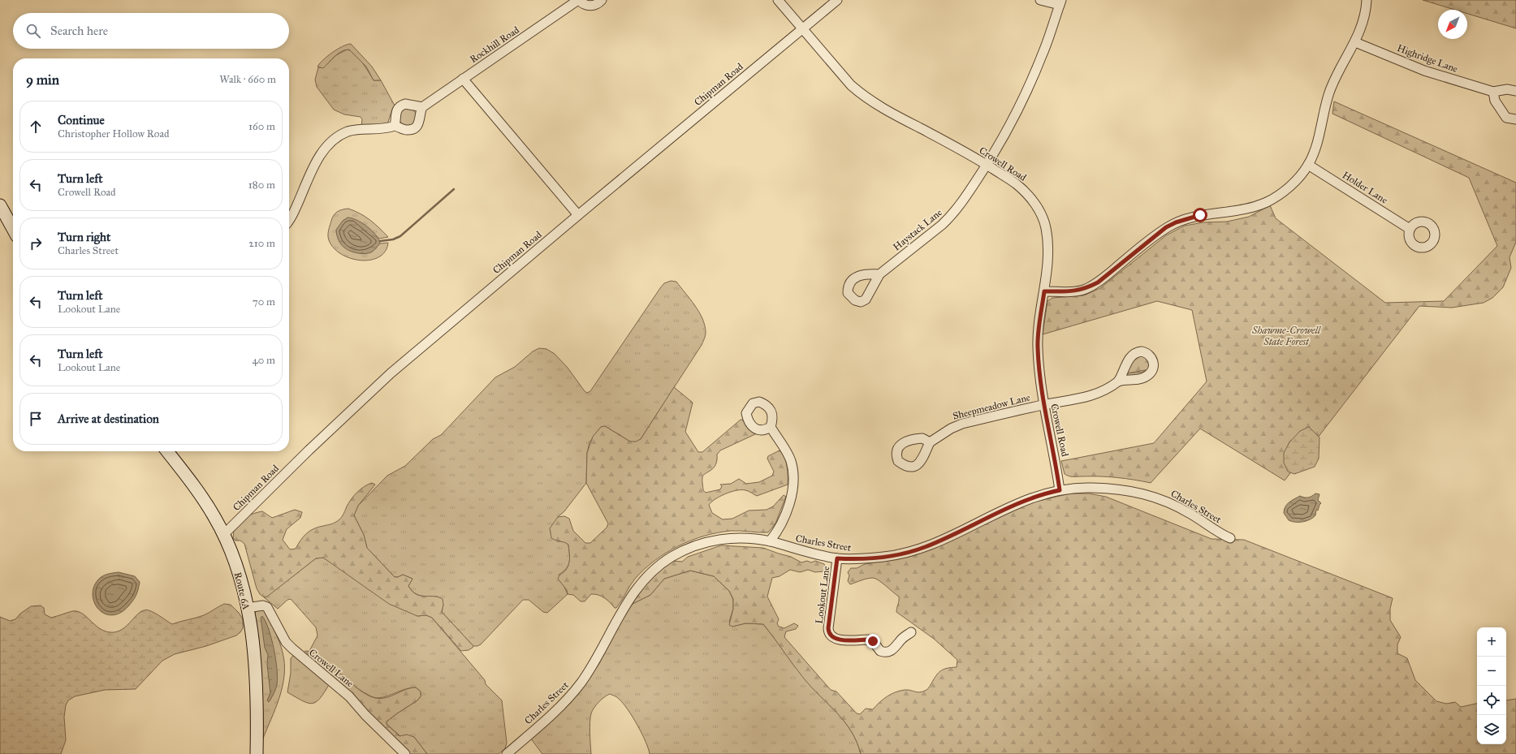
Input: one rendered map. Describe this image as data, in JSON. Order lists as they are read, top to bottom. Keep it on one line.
{"streets":{"main road":["Route 6A"],"street":["Rockhill Road","Highridge Lane","Chipman Road","Crowell Road","Holder Lane","Haystack Lane","Sheepmeadow Lane","Charles Street","Lookout Lane","Crowell Lane"]},"crossings":[["Chipman Road","Crowell Road"],["Chipman Road","Route 6A"],["Crowell Road","Haystack Lane"],["Crowell Road","Sheepmeadow Lane"],["Crowell Road","Charles Street"],["Charles Street","Lookout Lane"],["Route 6A","Crowell Lane"]],"parks":["Shawme-Crowell State Forest"],"north":"bottom left","page":{"search":"Search here","heading":["9 min","Walk · 660 m"],"list":[["Continue","Christopher Hollow Road","160 m"],["Turn left","Crowell Road","180 m"],["Turn right","Charles Street","210 m"],["Turn left","Lookout Lane","70 m"],["Turn left","Lookout Lane","40 m"],"Arrive at destination"],"map_buttons":["+","−"]}}
